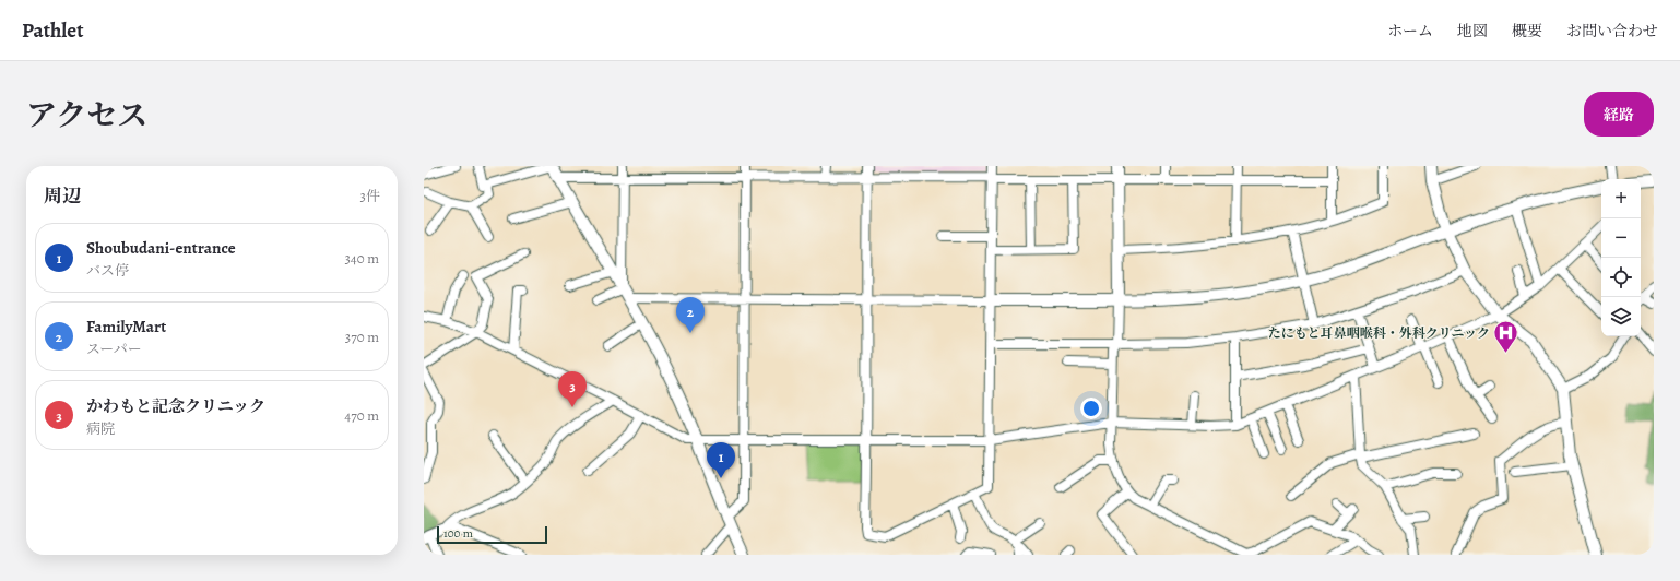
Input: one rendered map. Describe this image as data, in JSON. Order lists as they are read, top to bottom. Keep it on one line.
{"places":{"hospital":["たにもと耳鼻咽喉科・外科クリニック"]},"scale_bar":"100 m","page":{"header":"Pathlet","nav":["ホーム","地図","概要","お問い合わせ"],"title":"アクセス","buttons":"経路","heading":["周辺","3件"],"map_buttons":["+","−"],"list":[{"mark":"1","name":"Shoubudani-entrance","note":"バス停","value":"340 m"},{"mark":"2","name":"FamilyMart","note":"スーパー","value":"370 m"},{"mark":"3","name":"かわもと記念クリニック","note":"病院","value":"470 m"}],"pins":["2","3","1"],"scale":"100 m"}}
